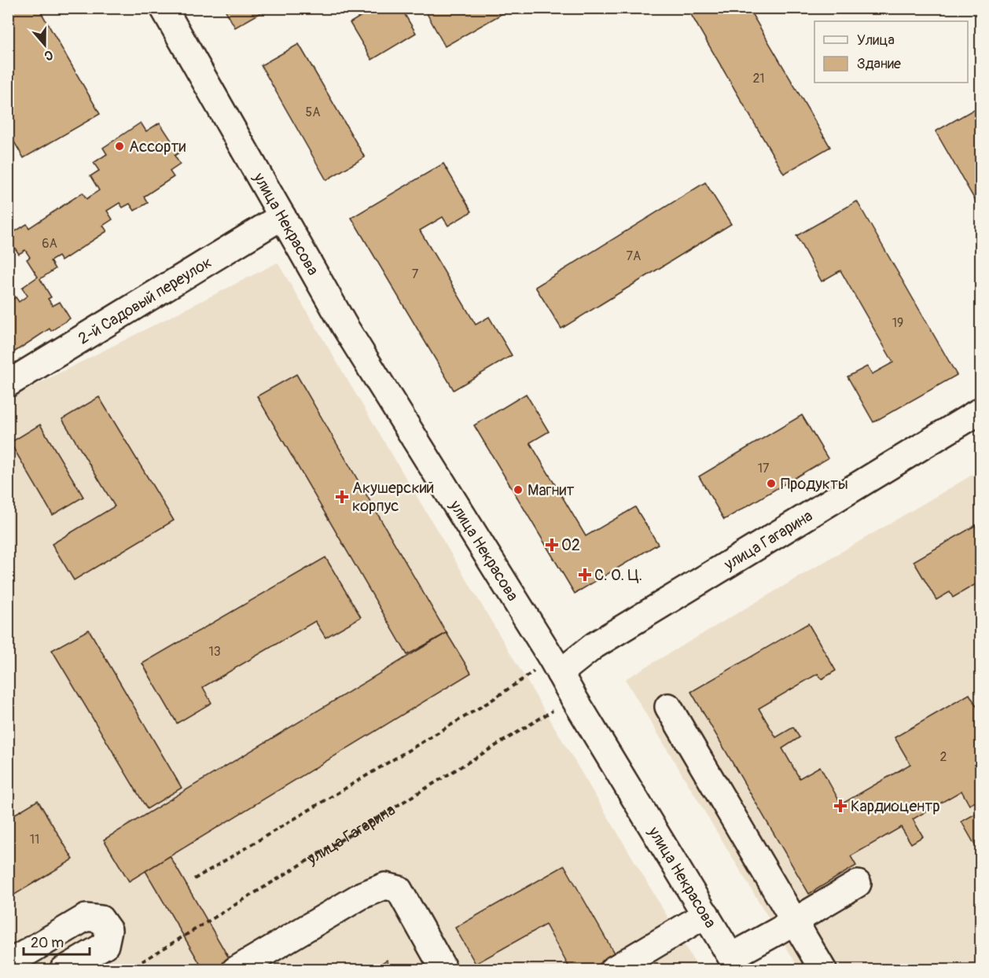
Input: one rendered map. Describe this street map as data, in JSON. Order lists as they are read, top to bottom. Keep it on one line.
{"streets":{"street":["улица Некрасова","2-й Садовый переулок","улица Гагарина"]},"crossings":[["улица Некрасова","2-й Садовый переулок"],["улица Некрасова","улица Гагарина"]],"places":{"other":["Ассорти","Продукты","Магнит"],"health":["Акушерский корпус","O2","С. О. Ц.","Кардиоцентр"]},"house_numbers":["21","5А","6А","7А","7","19","17","13","2","11"],"legend":["Улица","Здание"],"scale_bar":"20 m","north":"bottom"}
